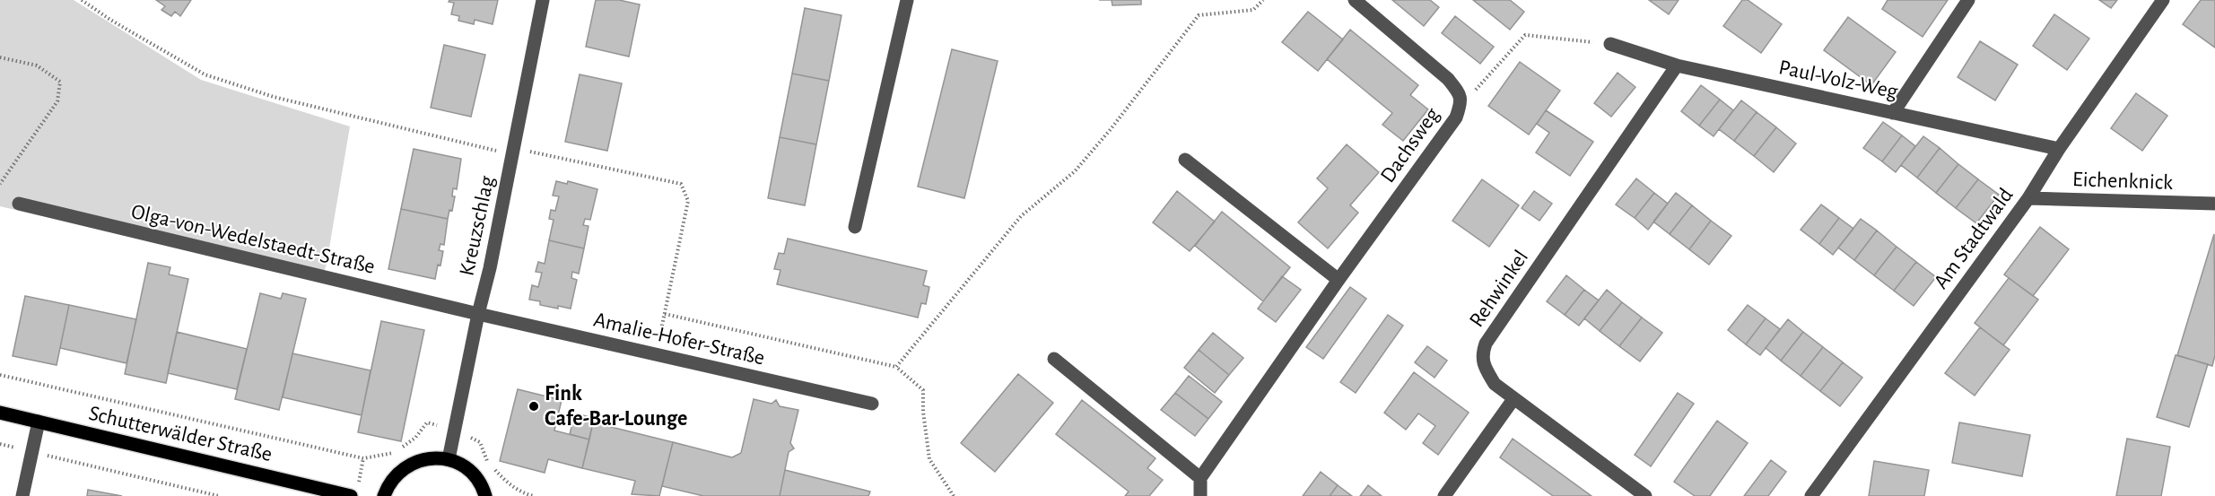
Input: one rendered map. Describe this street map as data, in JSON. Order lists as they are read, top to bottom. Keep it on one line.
{"streets":{"main road":["Schutterwälder Straße"],"street":["Paul-Volz-Weg","Dachsweg","Eichenknick","Kreuzschlag","Am Stadtwald","Olga-von-Wedelstaedt-Straße","Rehwinkel","Amalie-Hofer-Straße"]},"crossings":[["Paul-Volz-Weg","Am Stadtwald"],["Paul-Volz-Weg","Rehwinkel"],["Eichenknick","Am Stadtwald"],["Kreuzschlag","Olga-von-Wedelstaedt-Straße"],["Kreuzschlag","Amalie-Hofer-Straße"],["Olga-von-Wedelstaedt-Straße","Amalie-Hofer-Straße"]],"places":["Fink Cafe-Bar-Lounge"]}
